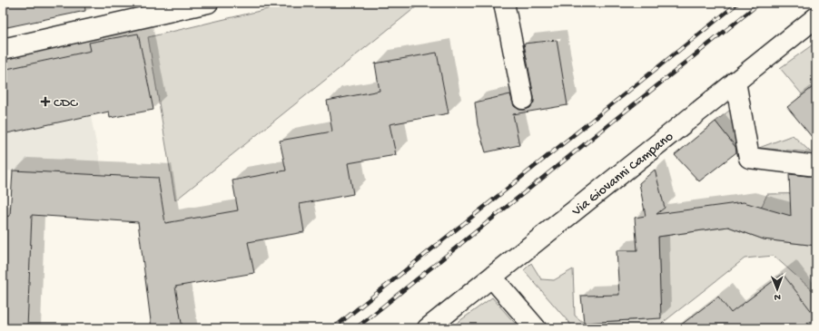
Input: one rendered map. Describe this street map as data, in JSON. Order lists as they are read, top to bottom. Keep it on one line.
{"streets":{"street":["Via Giovanni Campano"]},"places":{"health":["CDC"]},"north":"bottom"}
